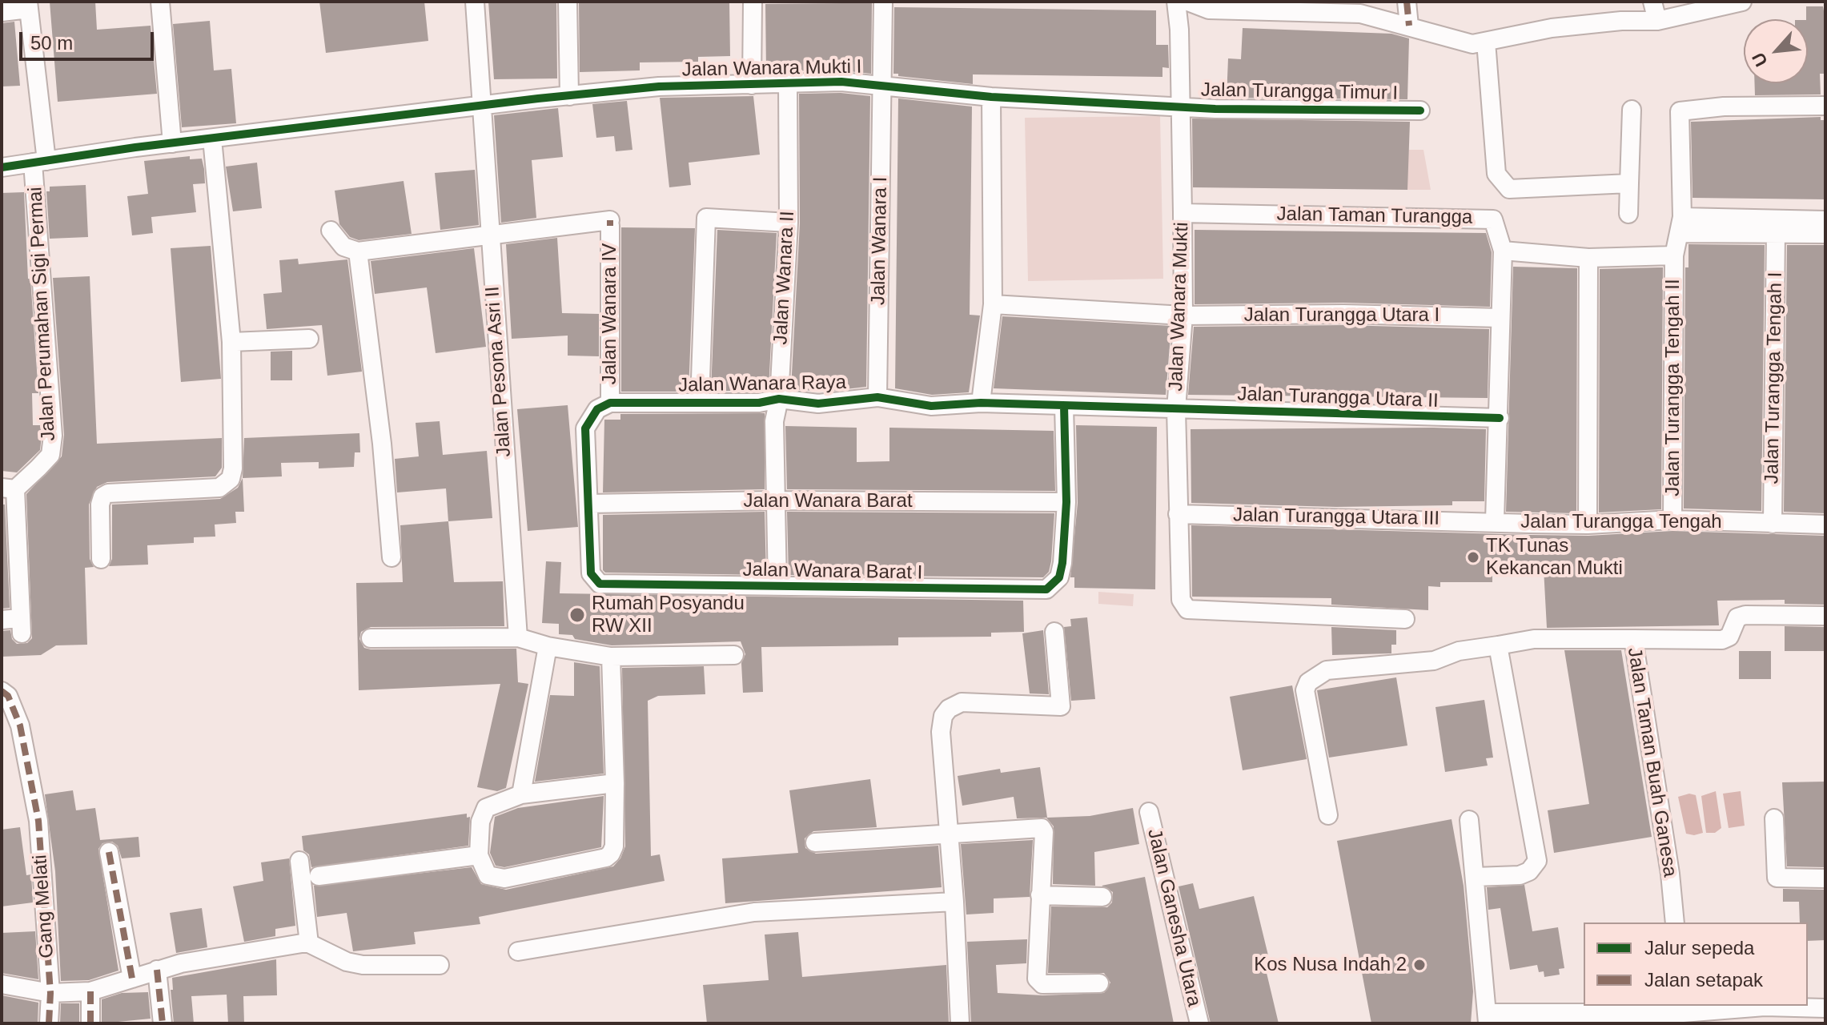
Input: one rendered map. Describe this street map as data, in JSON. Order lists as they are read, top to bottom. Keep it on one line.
{"streets":{"street":["Jalan Wanara Mukti I","Jalan Turangga Timur I","Jalan Taman Turangga","Jalan Wanara I","Jalan Wanara II","Jalan Wanara Mukti","Jalan Perumahan Sigi Permai","Jalan Wanara IV","Jalan Turangga Utara I","Jalan Pesona Asri II","Jalan Turangga Tengah I","Jalan Wanara Raya","Jalan Turangga Tengah II","Jalan Turangga Utara II","Jalan Wanara Barat","Jalan Turangga Utara III","Jalan Turangga Tengah","Jalan Wanara Barat I","Jalan Taman Buah Ganesa","Gang Melati","Jalan Ganesha Utara"]},"crossings":[["Jalan Wanara Mukti I","Jalan Turangga Timur I"],["Jalan Wanara Mukti I","Jalan Wanara I"],["Jalan Wanara Mukti I","Jalan Wanara II"],["Jalan Wanara Mukti I","Jalan Wanara Mukti"],["Jalan Wanara Mukti I","Jalan Perumahan Sigi Permai"],["Jalan Wanara Mukti I","Jalan Pesona Asri II"],["Jalan Turangga Timur I","Jalan Wanara Mukti"],["Jalan Taman Turangga","Jalan Wanara Mukti"],["Jalan Wanara I","Jalan Wanara Raya"],["Jalan Wanara II","Jalan Wanara Raya"],["Jalan Wanara II","Jalan Wanara Barat"],["Jalan Wanara II","Jalan Wanara Barat I"],["Jalan Wanara Mukti","Jalan Turangga Utara I"],["Jalan Wanara Mukti","Jalan Wanara Raya"],["Jalan Wanara Mukti","Jalan Turangga Utara II"],["Jalan Wanara Mukti","Jalan Turangga Utara III"],["Jalan Wanara IV","Jalan Pesona Asri II"],["Jalan Wanara IV","Jalan Wanara Raya"],["Jalan Turangga Tengah I","Jalan Turangga Tengah"],["Jalan Wanara Raya","Jalan Turangga Utara II"],["Jalan Turangga Tengah II","Jalan Turangga Tengah"],["Jalan Wanara Barat","Jalan Wanara Barat I"],["Jalan Turangga Utara III","Jalan Turangga Tengah"]],"places":["TK Tunas Kekancan Mukti","Rumah Posyandu RW XII","Kos Nusa Indah 2"],"legend":["Jalur sepeda","Jalan setapak"],"scale_bar":"50 m","north":"bottom left"}
